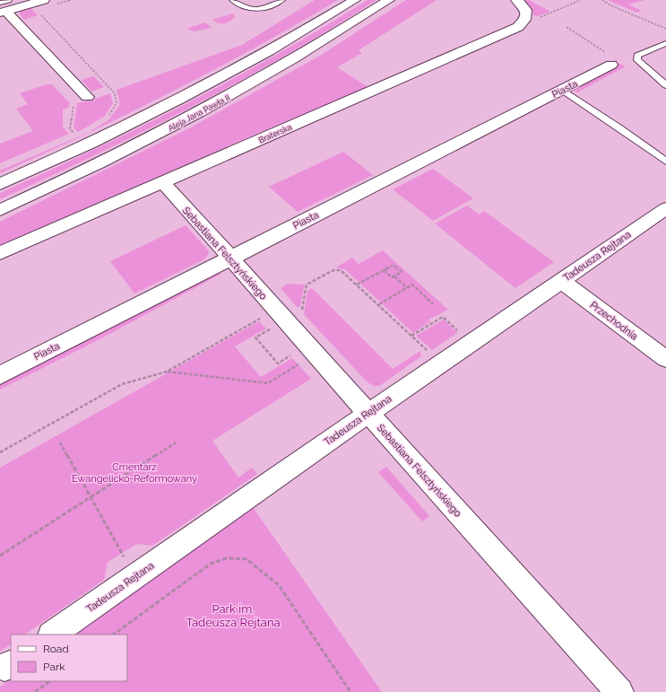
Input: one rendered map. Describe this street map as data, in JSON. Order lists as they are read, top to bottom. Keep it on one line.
{"streets":{"street":["Piasta","Aleja Jana Pawła II","Braterska","Sebastiana Felsztyńskiego","Tadeusza Rejtana","Przechodnia"]},"crossings":[["Piasta","Sebastiana Felsztyńskiego"],["Braterska","Sebastiana Felsztyńskiego"],["Sebastiana Felsztyńskiego","Tadeusza Rejtana"],["Tadeusza Rejtana","Przechodnia"]],"parks":["Cmentarz Ewangelicko-Reformowany","Park im. Tadeusza Rejtana"],"legend":["Road","Park"]}
